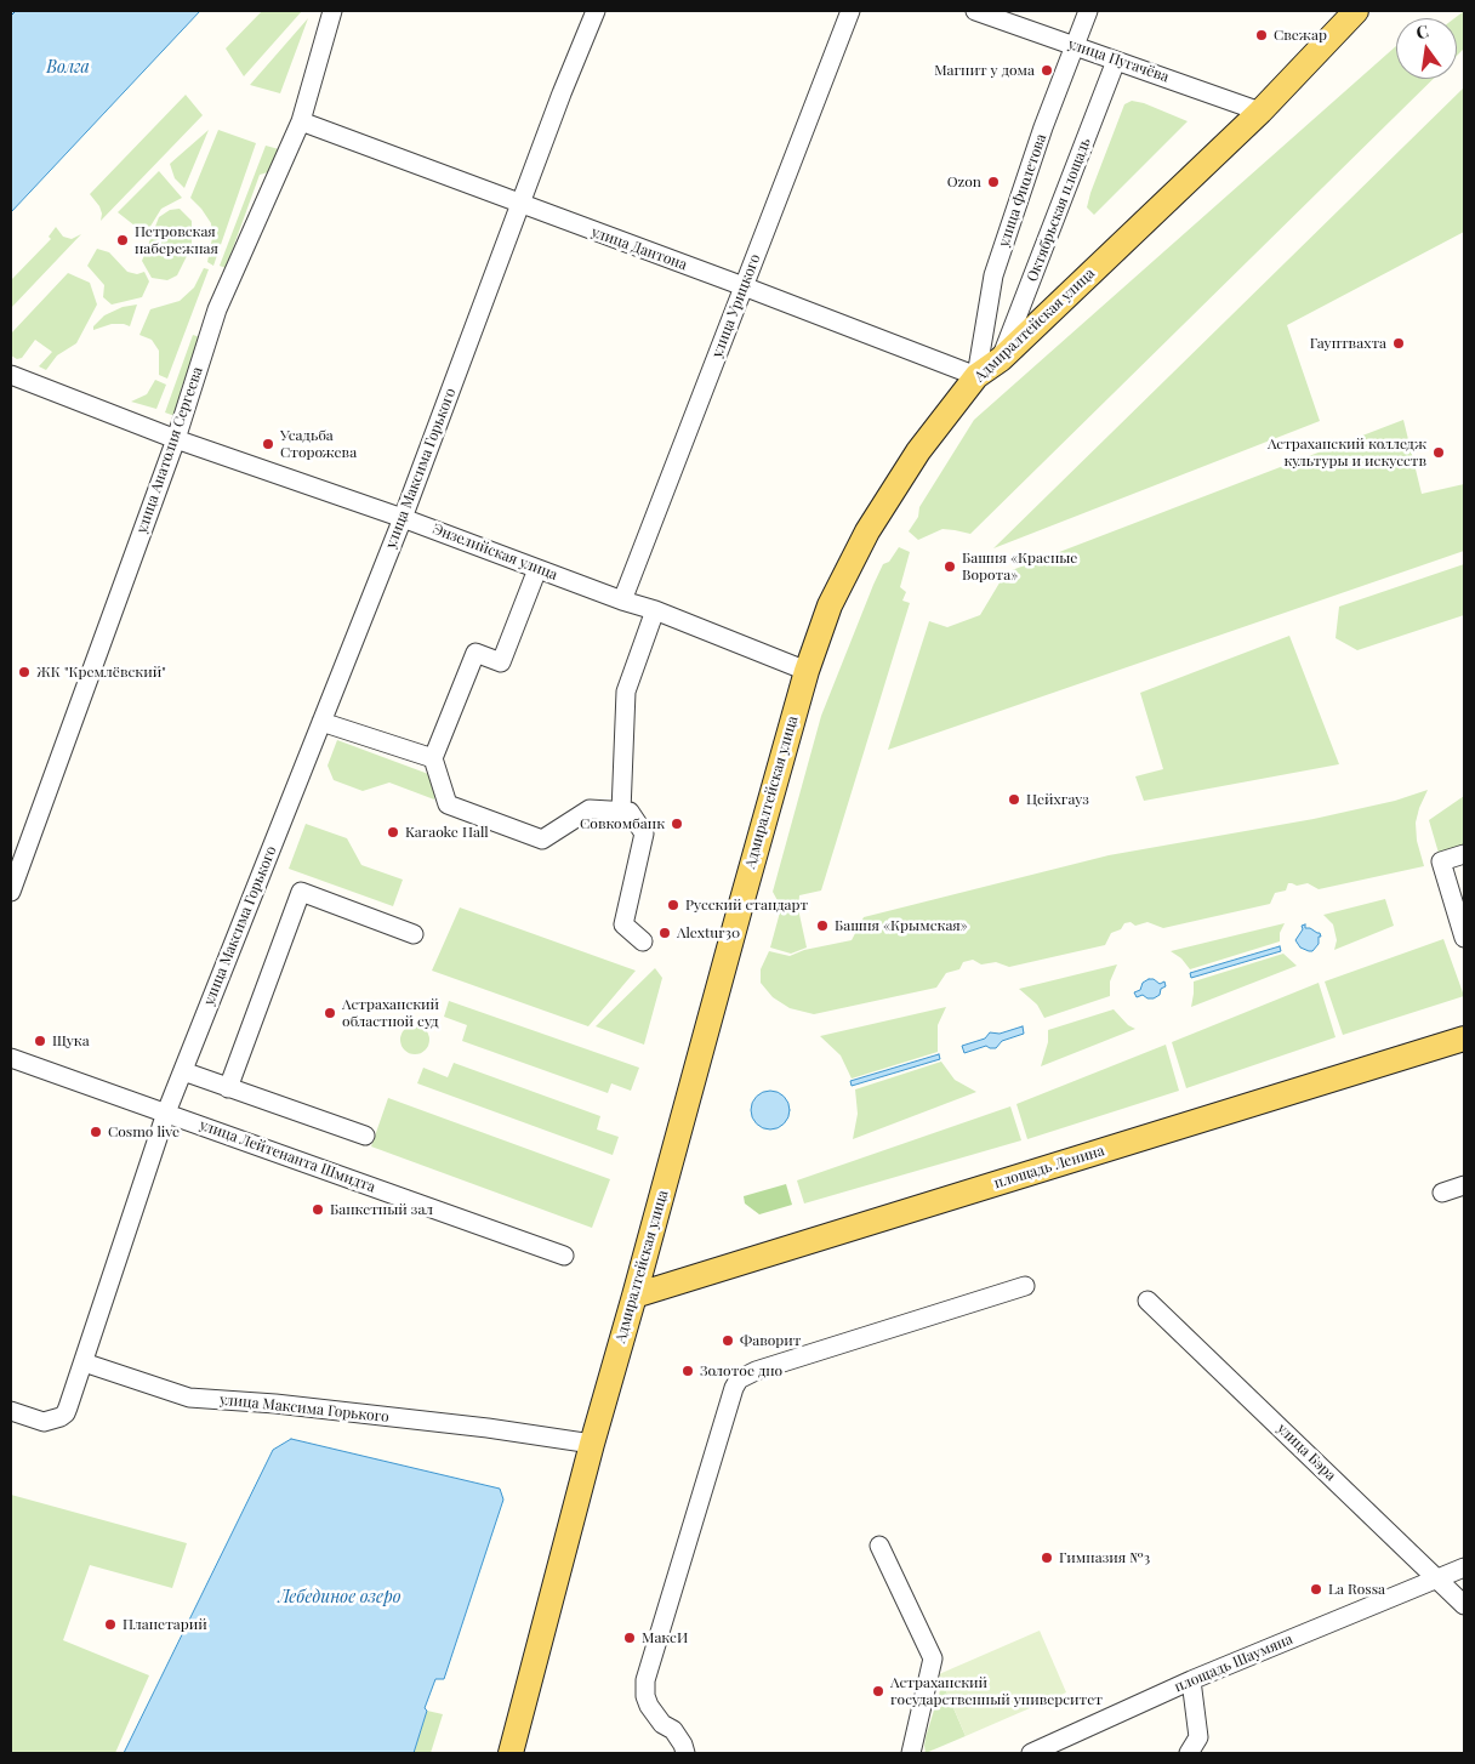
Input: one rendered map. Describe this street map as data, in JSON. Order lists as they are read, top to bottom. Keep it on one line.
{"streets":{"main road":["Адмиралтейская улица","площадь Ленина"],"street":["улица Пугачёва","улица Фиолетова","Октябрьская площадь","улица Дантона","улица Урицкого","улица Анатолия Сергеева","улица Максима Горького","Энзелийская улица","улица Лейтенанта Шмидта","улица Бэра","площадь Шаумяна"]},"crossings":[["улица Пугачёва","улица Фиолетова"],["улица Пугачёва","Октябрьская площадь"],["улица Пугачёва","Адмиралтейская улица"],["улица Фиолетова","улица Дантона"],["улица Фиолетова","Адмиралтейская улица"],["Октябрьская площадь","Адмиралтейская улица"],["улица Дантона","улица Урицкого"],["улица Дантона","Адмиралтейская улица"],["улица Дантона","улица Анатолия Сергеева"],["улица Дантона","улица Максима Горького"],["улица Урицкого","Энзелийская улица"],["Адмиралтейская улица","улица Максима Горького"],["Адмиралтейская улица","Энзелийская улица"],["Адмиралтейская улица","площадь Ленина"],["улица Анатолия Сергеева","Энзелийская улица"],["улица Максима Горького","Энзелийская улица"],["улица Максима Горького","улица Лейтенанта Шмидта"],["улица Бэра","площадь Шаумяна"]],"water":["Волга","Лебединое озеро"],"places":["Свежар","Магнит у дома","Ozon","Петровская набережная","Гауптвахта","Усадьба Сторожева","Астраханский колледж культуры и искусств","Башня «Красные Ворота»","ЖК \"Кремлёвский\"","Цейхгауз","Совкомбанк","Karaoke Hall","Русский стандарт","Башня «Крымская»","Alextur30","Астраханский областной суд","Щука","Cosmo live","Банкетный зал","Фаворит","Золотое дно","Гимназия №3","La Rossa","Планетарий","МаксИ","Астраханский государственный университет"],"north":"top"}
